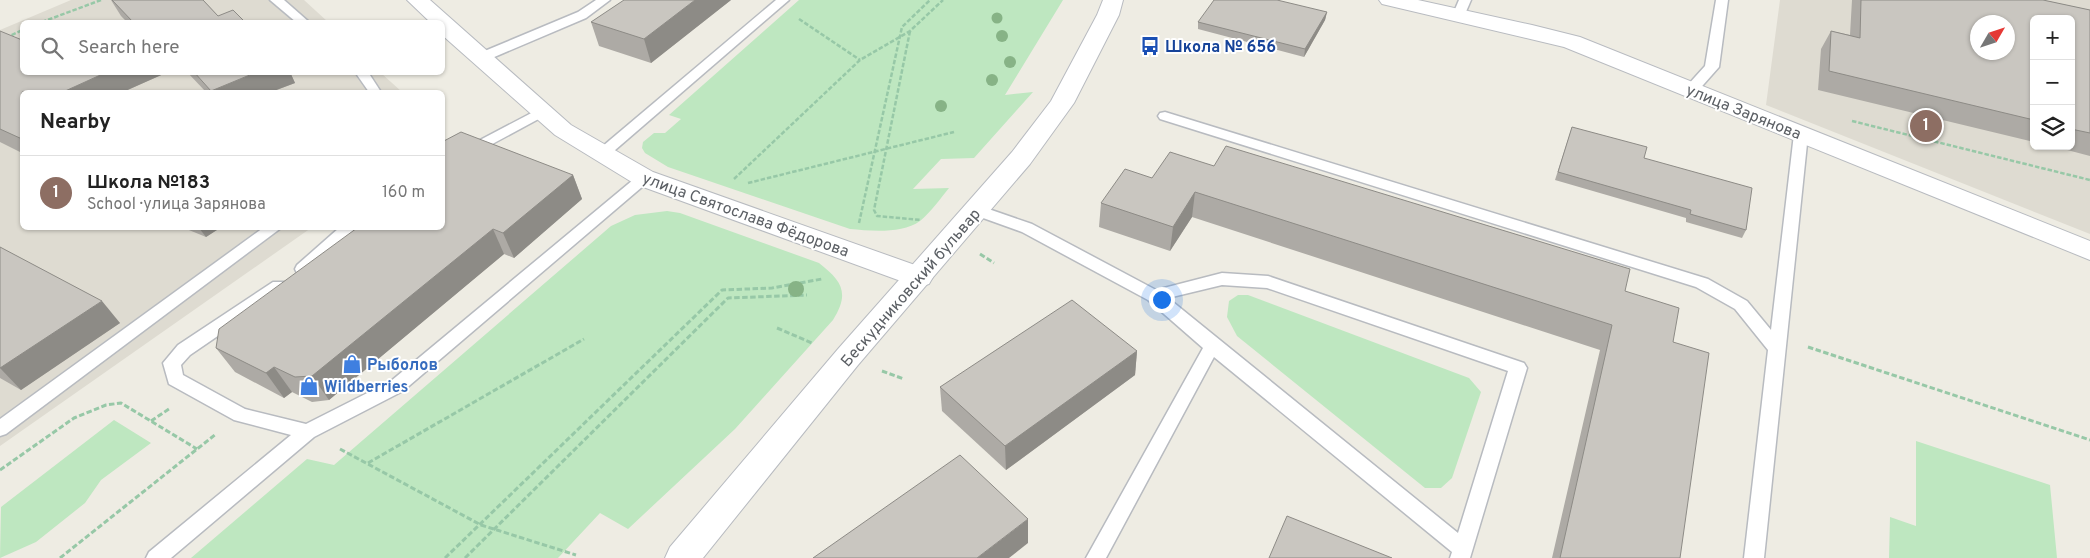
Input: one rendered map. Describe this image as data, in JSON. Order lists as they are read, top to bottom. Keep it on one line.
{"streets":{"street":["улица Зарянова","улица Святослава Фёдорова","Бескудниковский бульвар"]},"crossings":[["улица Святослава Фёдорова","Бескудниковский бульвар"]],"places":{"bus stop":["Школа № 656"],"shop":["Рыболов","Wildberries"]},"north":"top right","page":{"map_buttons":["+","−"],"search":"Search here","heading":"Nearby","pins":"1","list":[{"mark":"1","name":"Школа №183","note":"School · улица Зарянова","value":"160 m"}]}}
